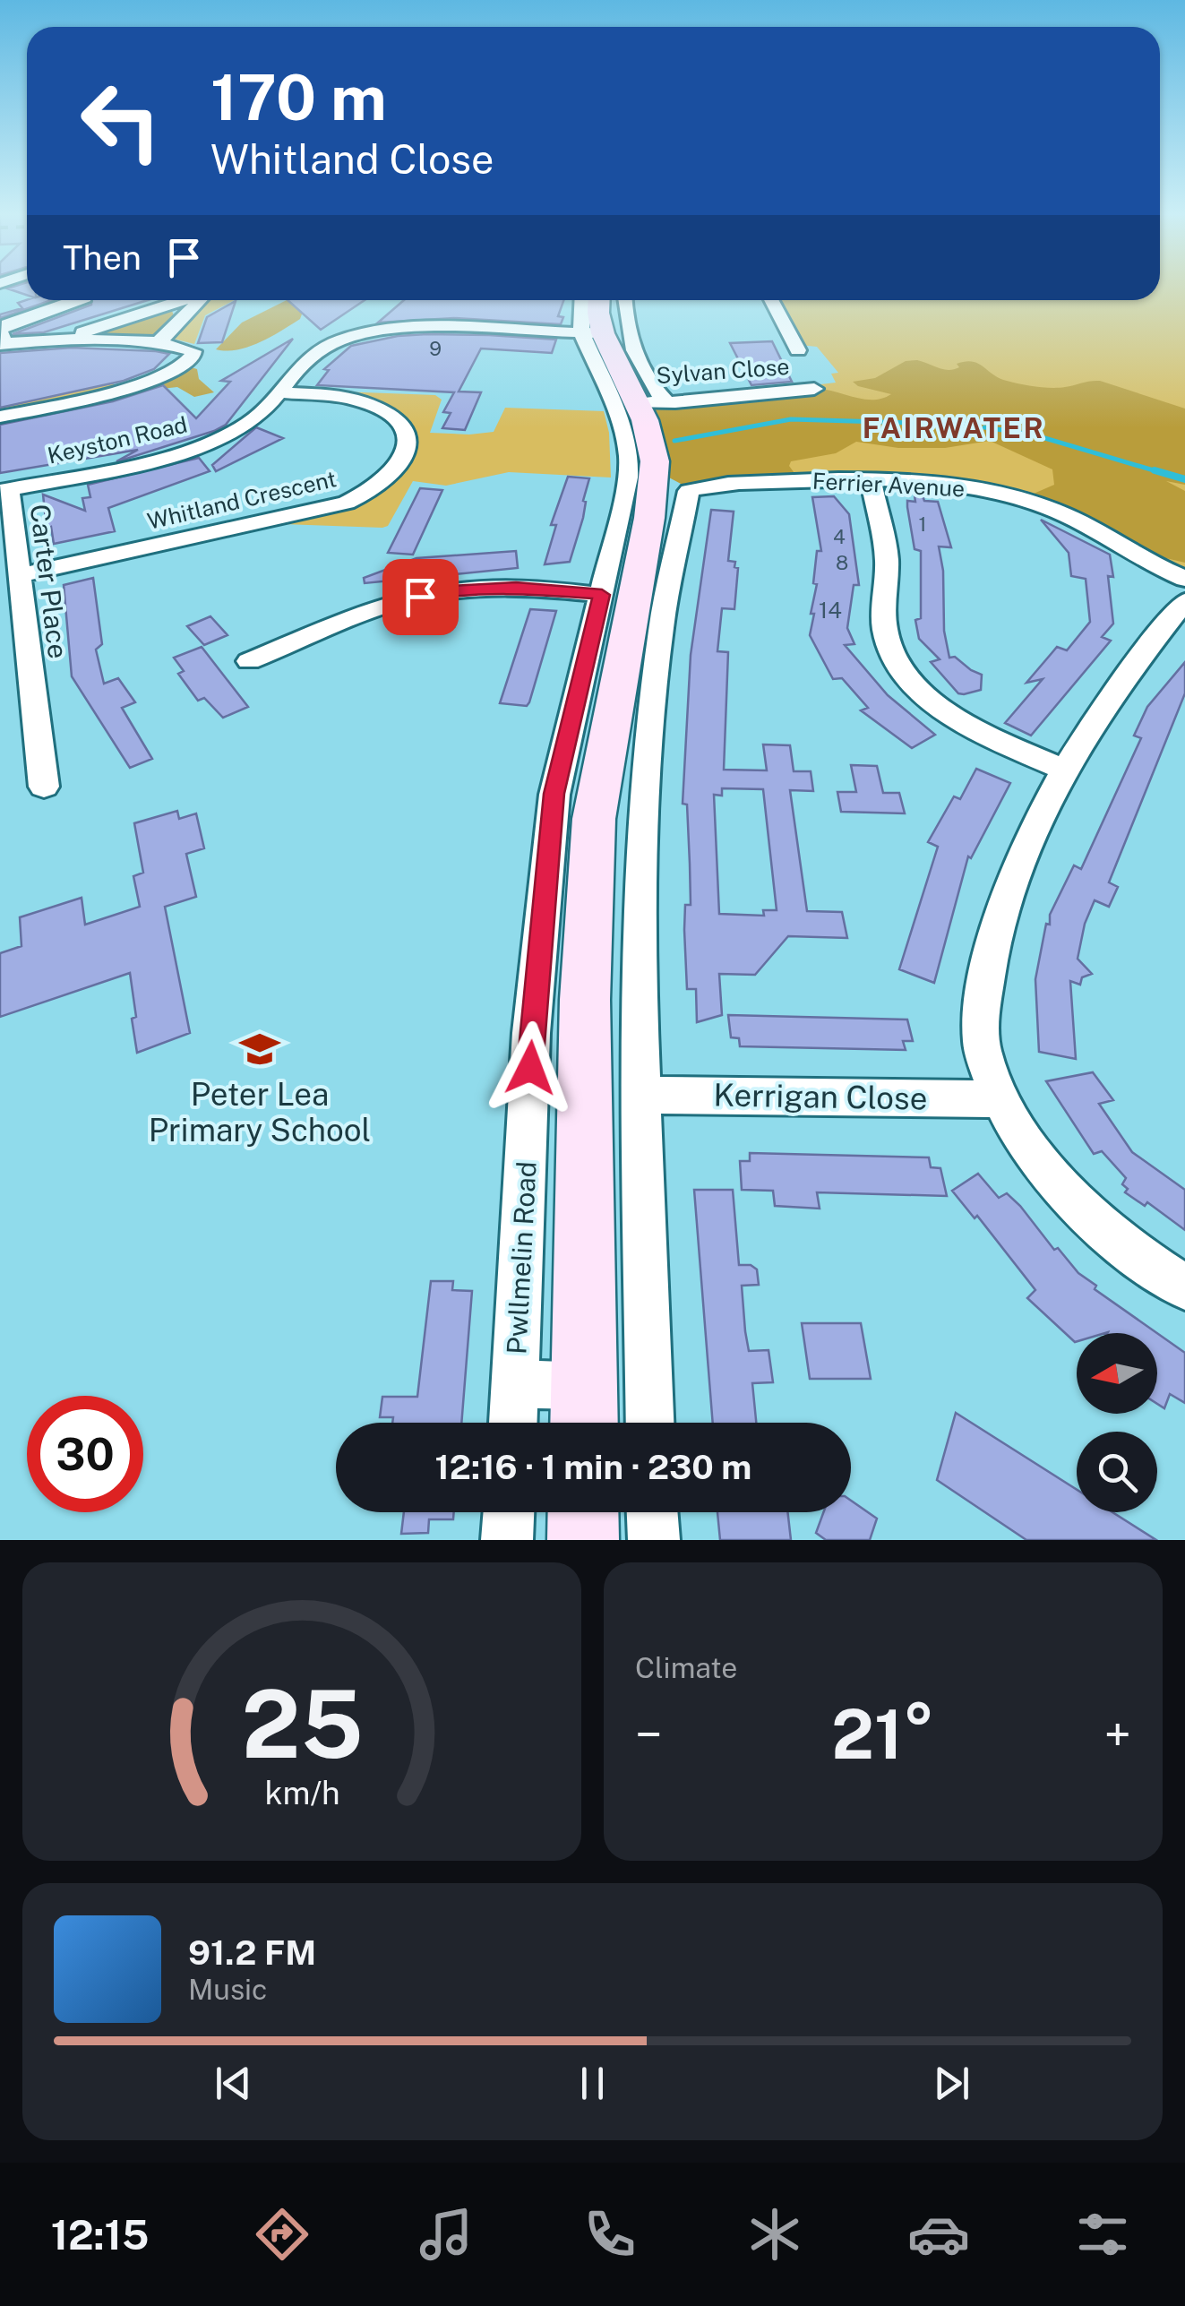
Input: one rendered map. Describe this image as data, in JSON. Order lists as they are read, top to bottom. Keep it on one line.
{"streets":{"street":["Sylvan Close","Keyston Road","Ferrier Avenue","Whitland Crescent","Carter Place","Kerrigan Close","Pwllmelin Road"]},"crossings":[["Sylvan Close","Pwllmelin Road"],["Keyston Road","Whitland Crescent"],["Keyston Road","Carter Place"],["Keyston Road","Pwllmelin Road"],["Ferrier Avenue","Pwllmelin Road"],["Whitland Crescent","Carter Place"],["Kerrigan Close","Pwllmelin Road"]],"districts":["FAIRWATER"],"places":{"school or university":["Peter Lea Primary School"]},"house_numbers":["9","1","4","8","14"],"north":"left","page":{"turn":["170 m","Whitland Close"],"then":"Then","limit":"30","trip":"12:16 · 1 min · 230 m","tile":"Climate","heat":["−","21°","+"],"song":["91.2 FM","Music"],"tabs":"12:15","gauge":["25","km/h"]}}
